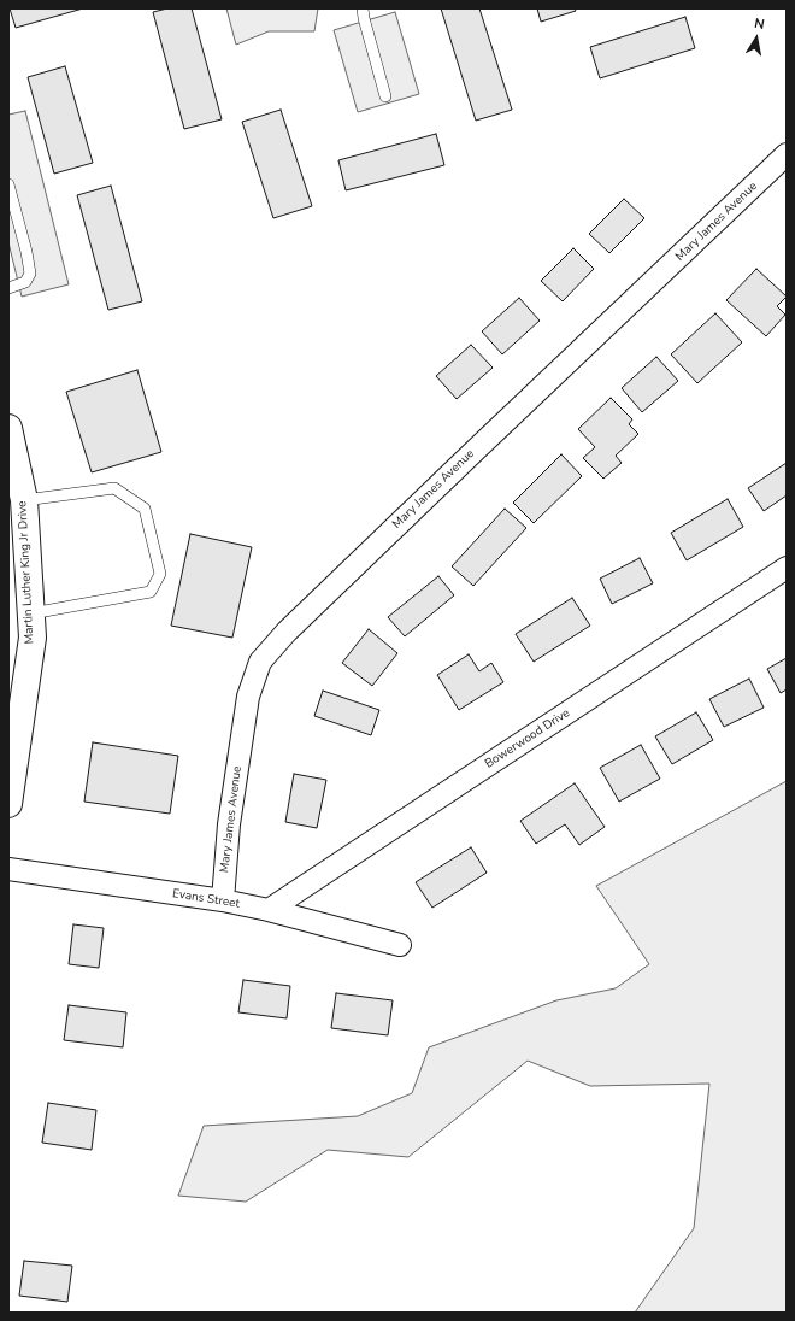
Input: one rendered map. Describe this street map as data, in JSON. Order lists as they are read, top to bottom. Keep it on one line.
{"streets":{"street":["Mary James Avenue","Martin Luther King Jr Drive","Bowerwood Drive","Evans Street"]},"crossings":[["Mary James Avenue","Evans Street"],["Bowerwood Drive","Evans Street"]],"north":"top"}
